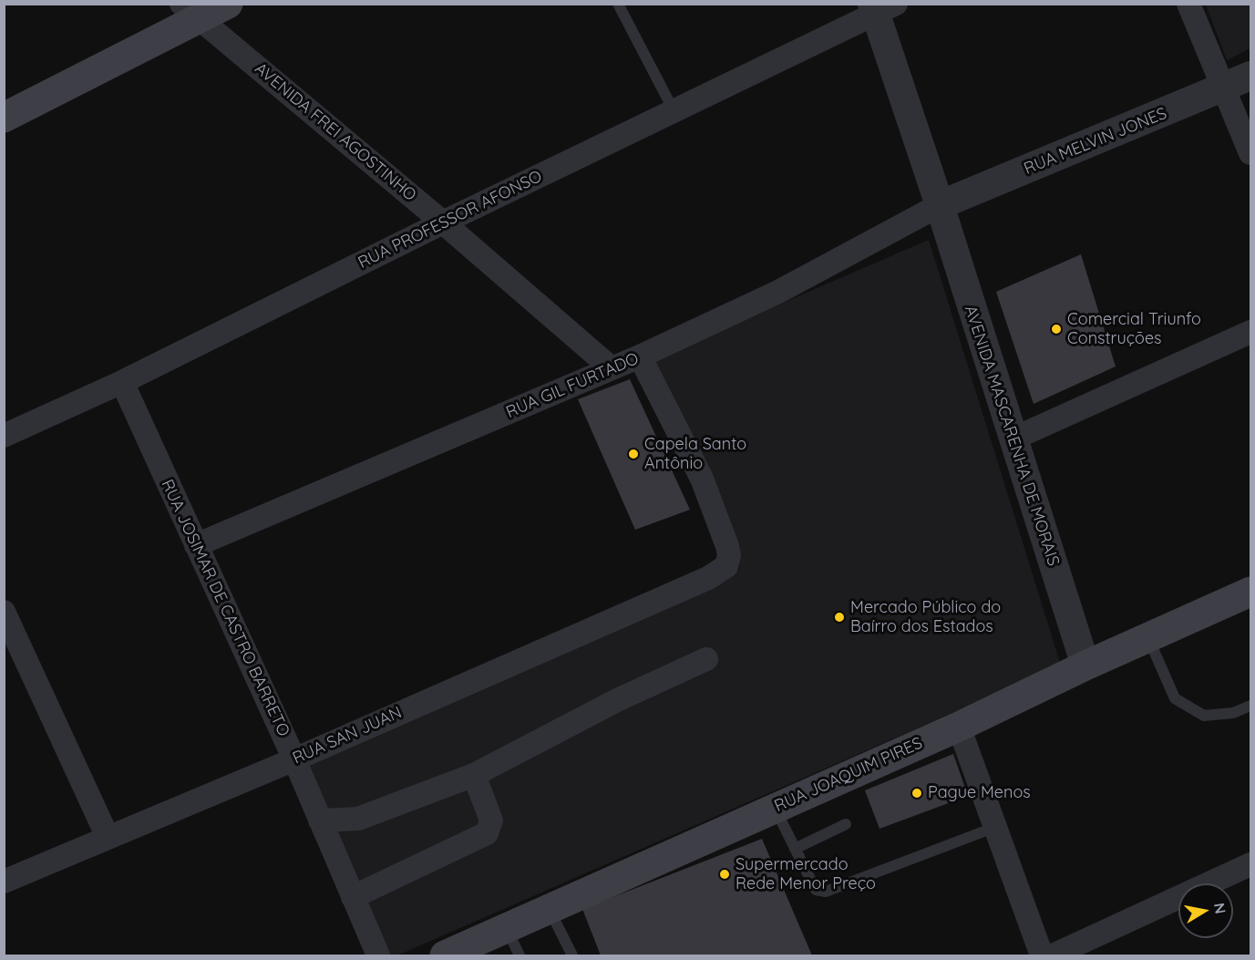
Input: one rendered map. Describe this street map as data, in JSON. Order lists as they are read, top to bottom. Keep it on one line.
{"streets":{"main road":["RUA JOAQUIM PIRES"],"street":["AVENIDA FREI AGOSTINHO","RUA MELVIN JONES","RUA PROFESSOR AFONSO","RUA GIL FURTADO","AVENIDA MASCARENHA DE MORAIS","RUA JOSIMAR DE CASTRO BARRETO","RUA SAN JUAN"]},"crossings":[["AVENIDA FREI AGOSTINHO","RUA PROFESSOR AFONSO"],["AVENIDA FREI AGOSTINHO","RUA GIL FURTADO"],["RUA MELVIN JONES","RUA GIL FURTADO"],["RUA MELVIN JONES","AVENIDA MASCARENHA DE MORAIS"],["RUA PROFESSOR AFONSO","AVENIDA MASCARENHA DE MORAIS"],["RUA PROFESSOR AFONSO","RUA JOSIMAR DE CASTRO BARRETO"],["RUA GIL FURTADO","AVENIDA MASCARENHA DE MORAIS"],["RUA GIL FURTADO","RUA JOSIMAR DE CASTRO BARRETO"],["RUA GIL FURTADO","RUA SAN JUAN"],["AVENIDA MASCARENHA DE MORAIS","RUA JOAQUIM PIRES"],["RUA JOSIMAR DE CASTRO BARRETO","RUA SAN JUAN"]],"places":["Comercial Triunfo Construções","Capela Santo Antônio","Mercado Público do Baírro dos Estados","Pague Menos","Supermercado Rede Menor Preço"],"north":"right"}
